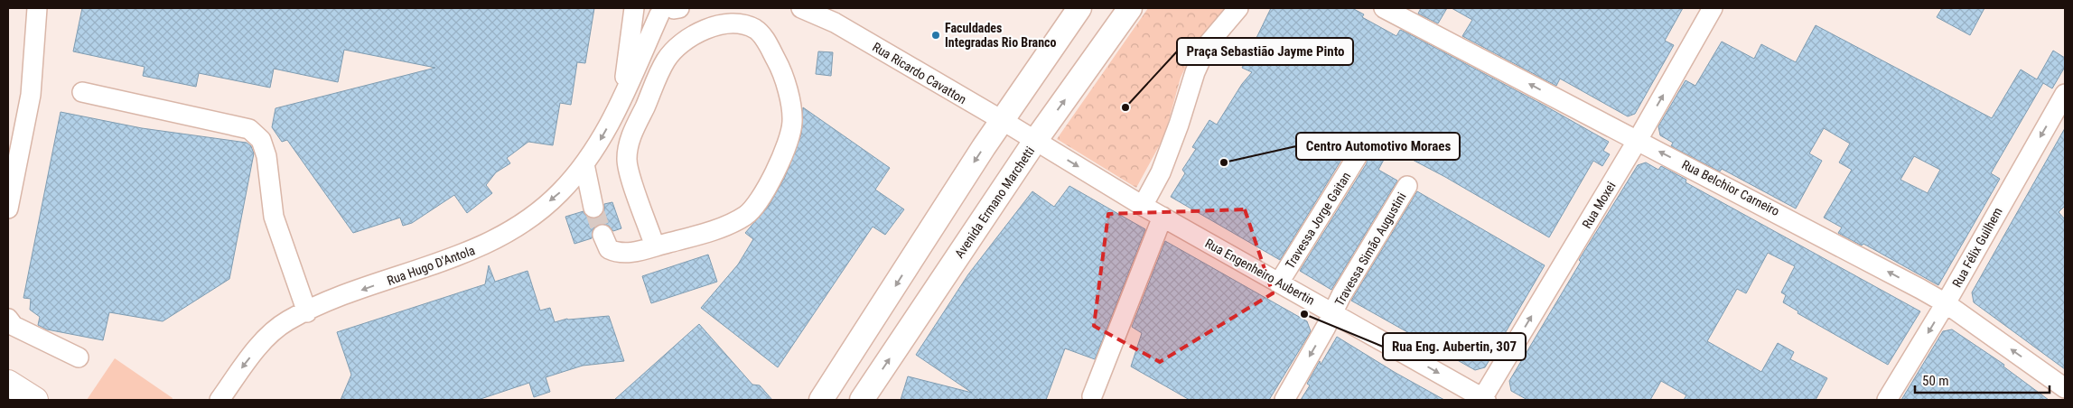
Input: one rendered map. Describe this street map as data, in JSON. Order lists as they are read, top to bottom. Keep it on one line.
{"streets":{"main road":["Avenida Ermano Marchetti"],"street":["Rua Ricardo Cavatton","Rua Belchior Carneiro","Rua Moxei","Travessa Jorge Gaitan","Rua Félix Guilhem","Travessa Simão Augustini","Rua Hugo D'Antola","Rua Engenheiro Aubertin"]},"crossings":[["Rua Ricardo Cavatton","Avenida Ermano Marchetti"],["Rua Ricardo Cavatton","Rua Engenheiro Aubertin"],["Rua Belchior Carneiro","Rua Moxei"],["Rua Belchior Carneiro","Rua Félix Guilhem"],["Avenida Ermano Marchetti","Rua Engenheiro Aubertin"],["Rua Moxei","Rua Engenheiro Aubertin"],["Travessa Jorge Gaitan","Rua Engenheiro Aubertin"],["Travessa Simão Augustini","Rua Engenheiro Aubertin"]],"one_way":["Rua Belchior Carneiro","Rua Moxei","Rua Félix Guilhem","Travessa Simão Augustini","Rua Hugo D'Antola","Rua Engenheiro Aubertin"],"places":["Faculdades Integradas Rio Branco","Praça Sebastião Jayme Pinto","Centro Automotivo Moraes","Rua Eng. Aubertin, 307"],"scale_bar":"50 m"}
